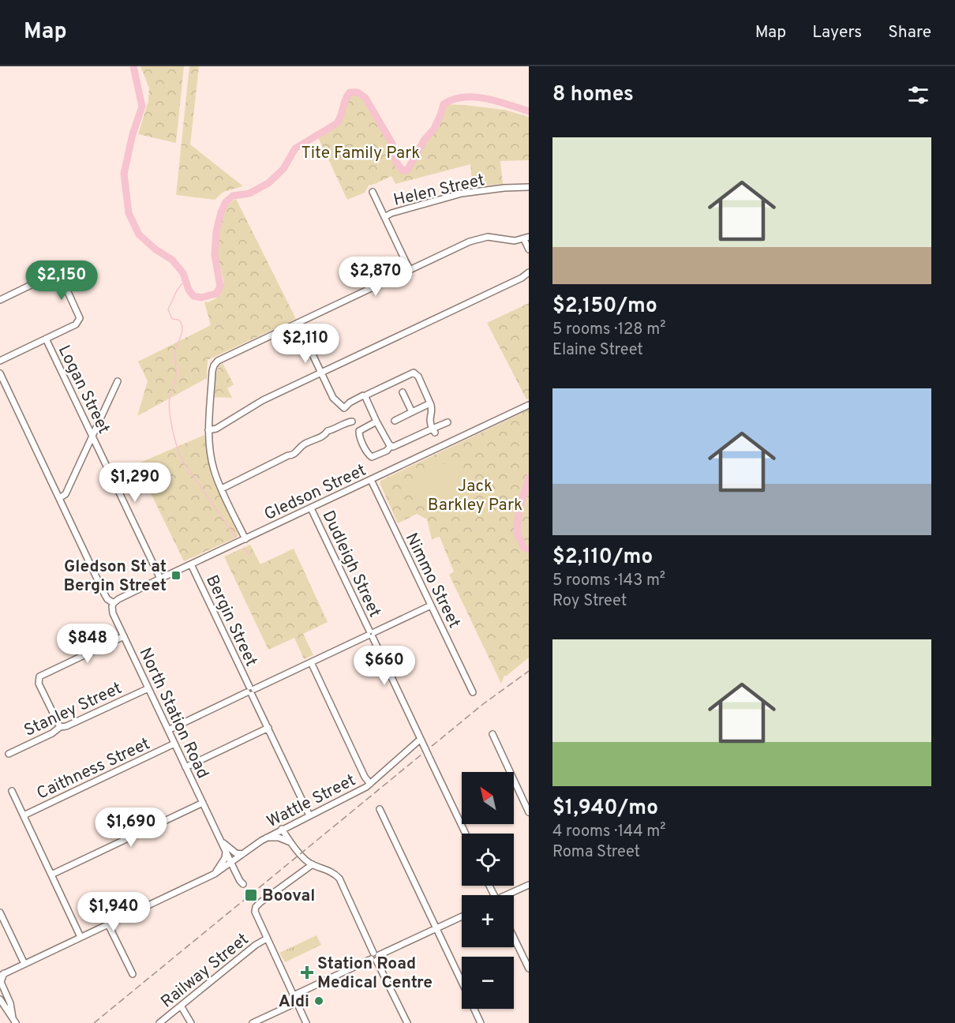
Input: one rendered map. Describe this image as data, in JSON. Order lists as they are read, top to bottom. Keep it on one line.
{"streets":{"street":["Helen Street","Logan Street","Gledson Street","Dudleigh Street","Nimmo Street","Bergin Street","Stanley Street","North Station Road","Caithness Street","Wattle Street","Railway Street"]},"crossings":[["Logan Street","Gledson Street"],["Gledson Street","Dudleigh Street"],["Gledson Street","Nimmo Street"],["Gledson Street","Bergin Street"],["Gledson Street","North Station Road"],["Dudleigh Street","Wattle Street"],["Bergin Street","Wattle Street"],["Stanley Street","North Station Road"],["North Station Road","Caithness Street"],["North Station Road","Wattle Street"]],"parks":["Tite Family Park","Jack Barkley Park"],"places":{"transit":["Gledson St at Bergin Street","Booval"],"health":["Station Road Medical Centre"],"other":["Aldi"]},"north":"top left","page":{"header":"Map","nav":["Map","Layers","Share"],"heading":"8 homes","list":[{"name":"$2,150/mo","note":"5 rooms · 128 m² · Elaine Street"},{"name":"$2,110/mo","note":"5 rooms · 143 m² · Roy Street"},{"name":"$1,940/mo","note":"4 rooms · 144 m² · Roma Street"}],"price":["$2,870","$2,150","$2,110","$1,290","$848","$660","$1,690","$1,940"],"map_buttons":["+","−"]}}
